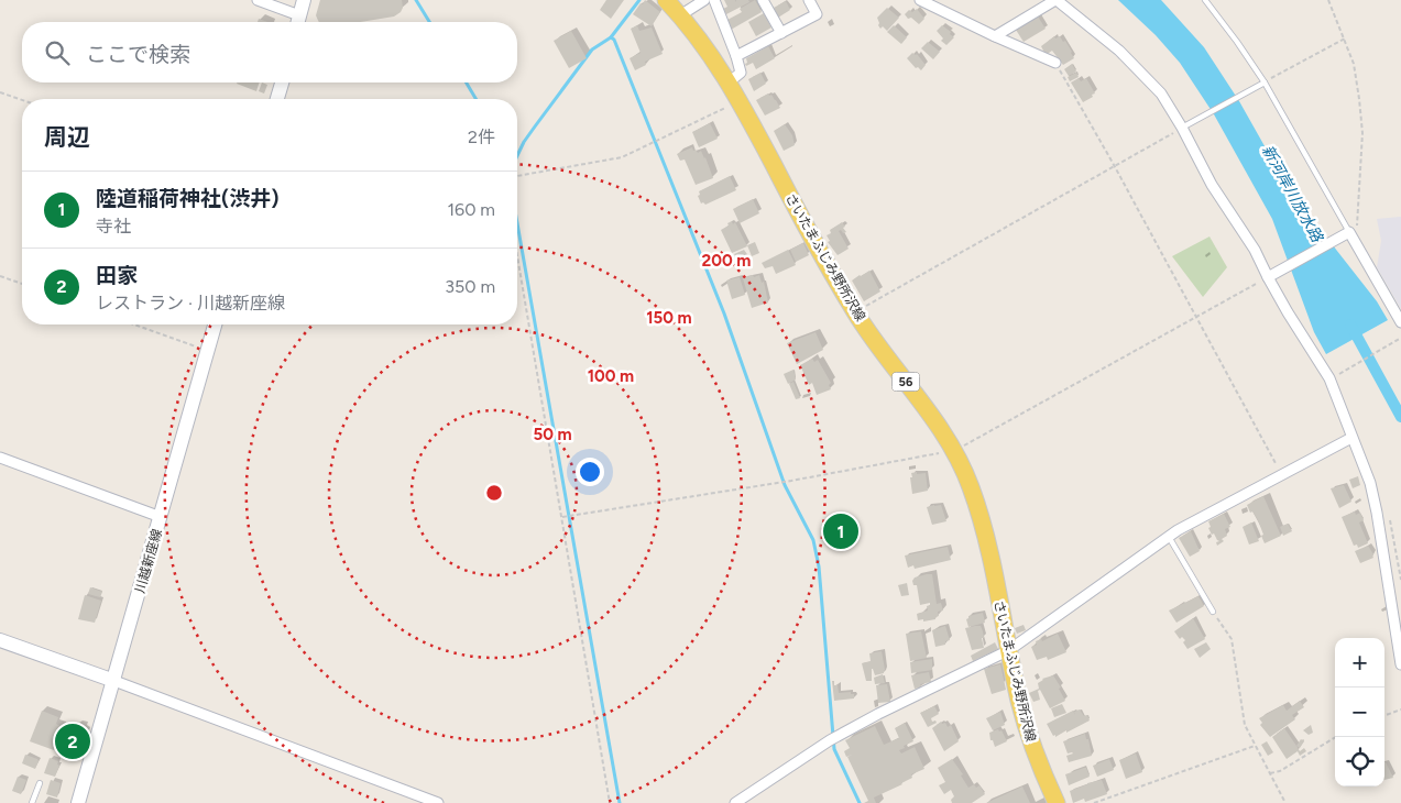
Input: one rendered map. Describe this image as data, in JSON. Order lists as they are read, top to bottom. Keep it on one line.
{"streets":{"main road":["さいたまふじみ野所沢線","56","川越新座線"]},"water":["新河岸川放水路"],"page":{"search":"ここで検索","heading":["周辺","2件"],"list":[{"mark":"1","name":"陸道稲荷神社(渋井)","note":"寺社","value":"160 m"},{"mark":"2","name":"田家","note":"レストラン · 川越新座線","value":"350 m"}],"pins":["1","2"],"map_buttons":["+","−"]},"rings":["200 m","150 m","100 m","50 m"]}
